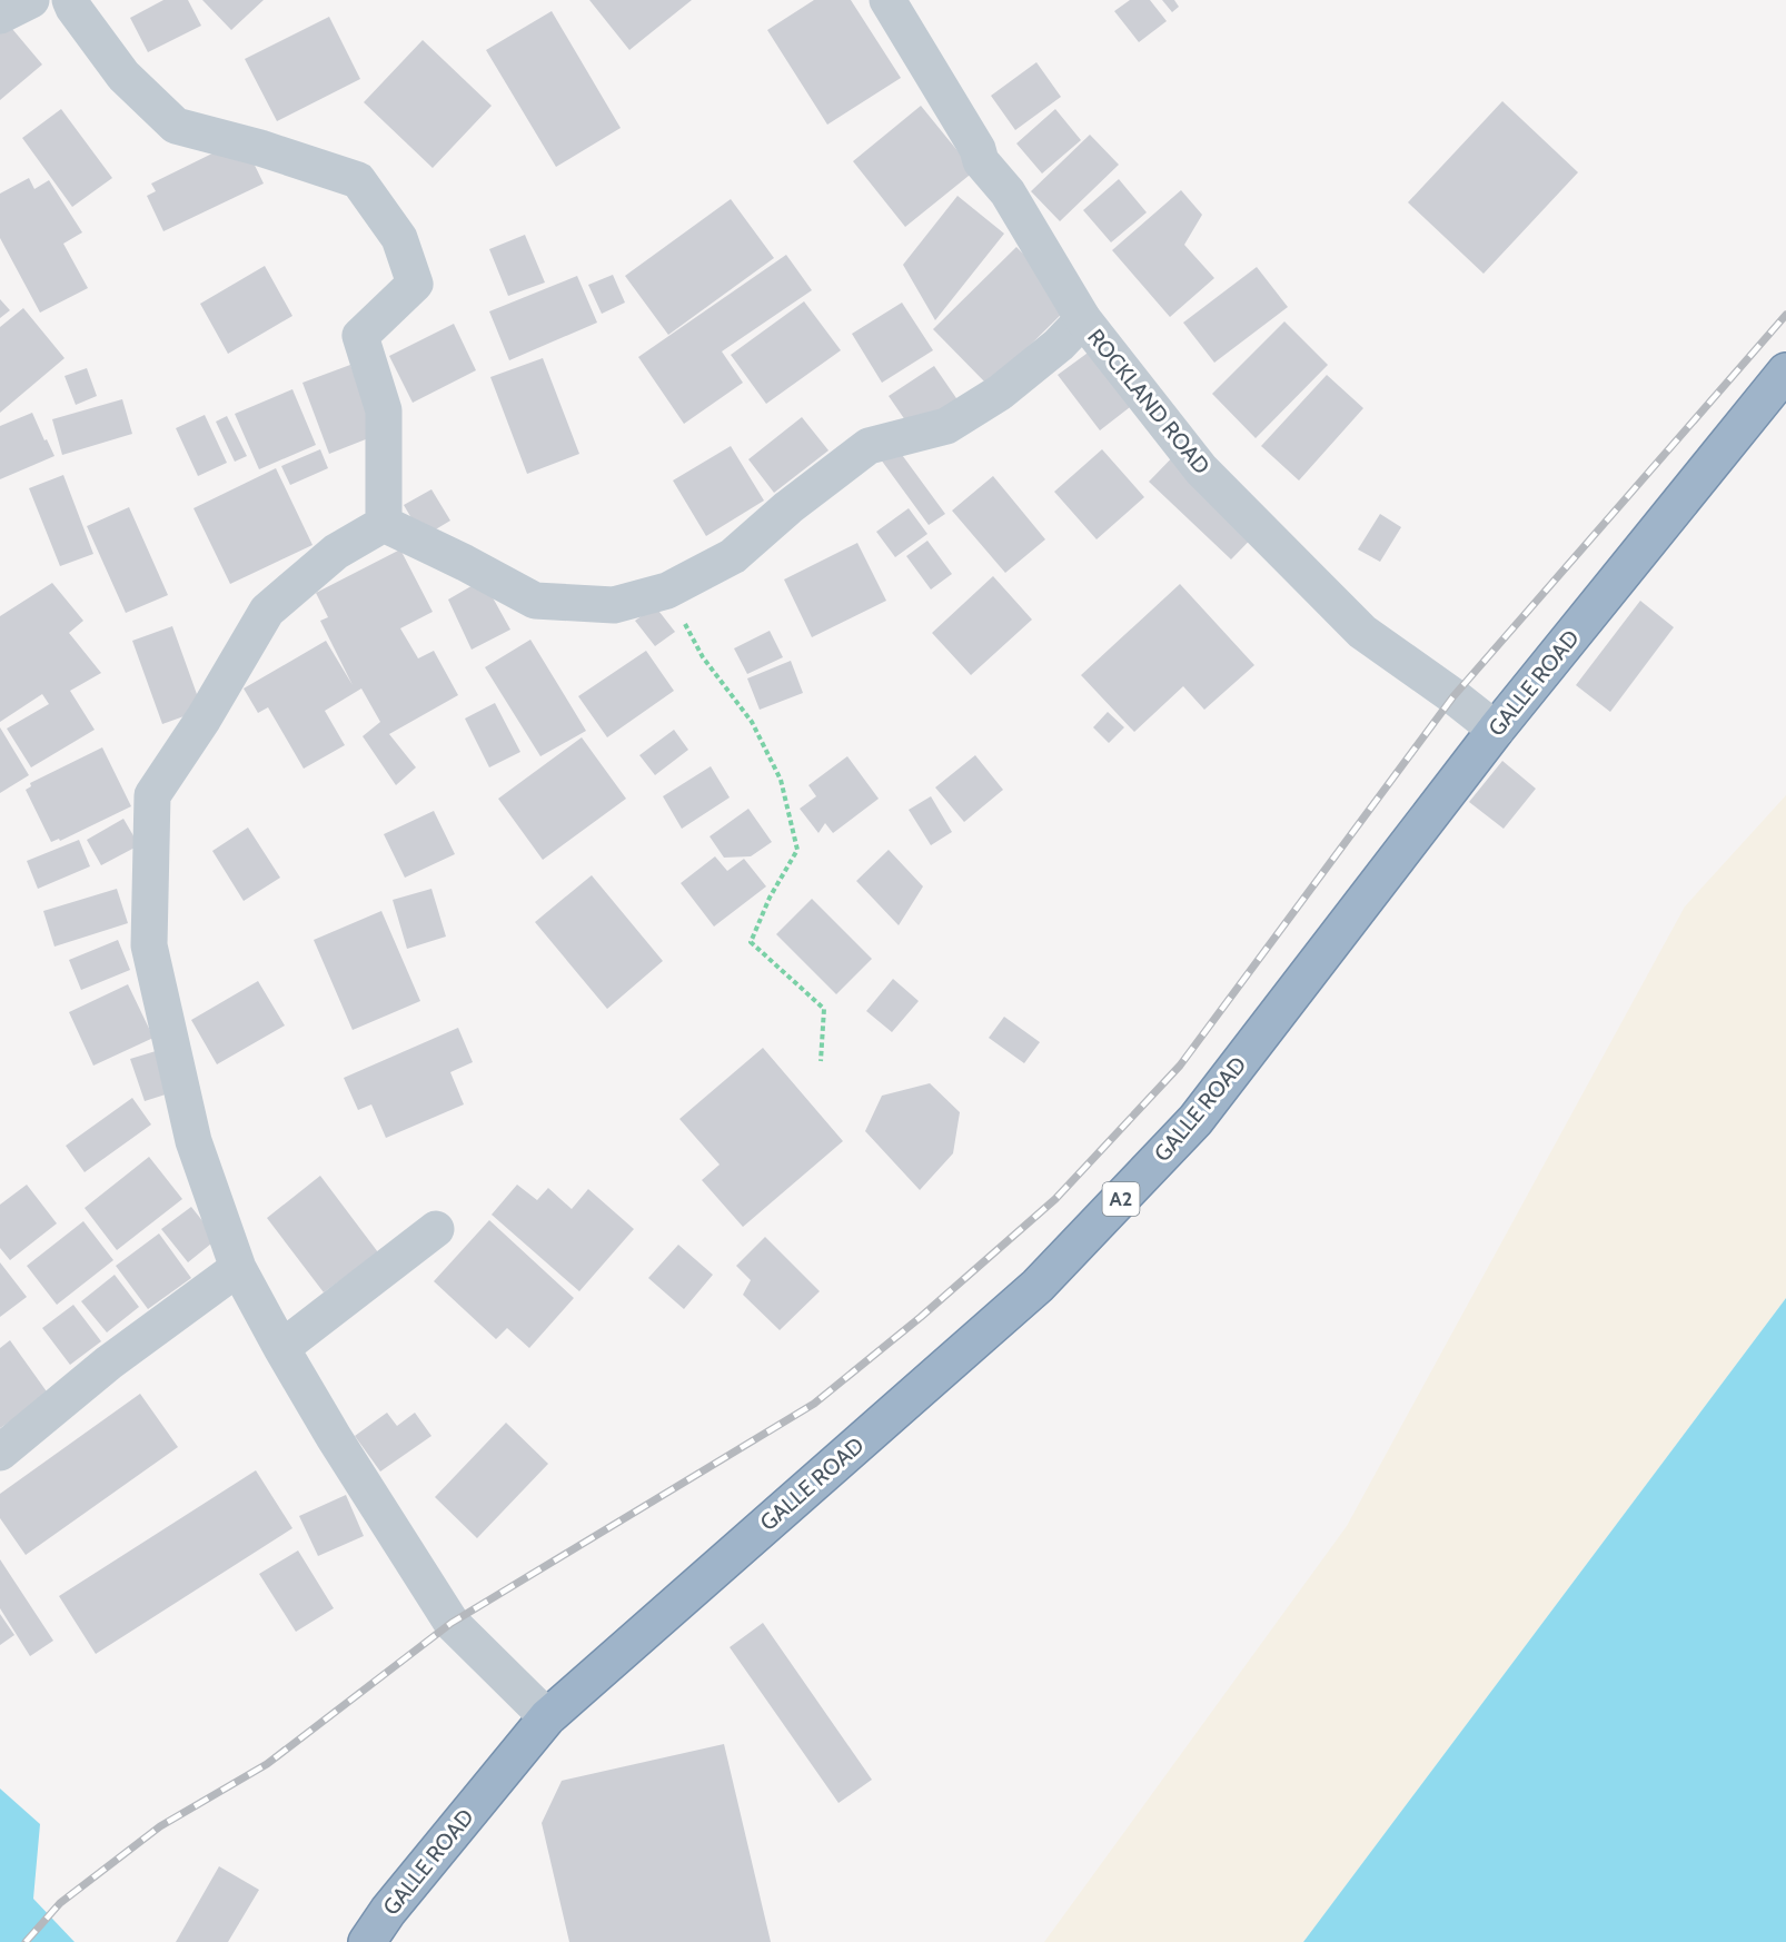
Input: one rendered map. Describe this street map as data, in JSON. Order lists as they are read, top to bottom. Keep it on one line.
{"streets":{"highway":["GALLE ROAD","A2"],"street":["ROCKLAND ROAD"]},"crossings":[["ROCKLAND ROAD","GALLE ROAD"]]}
